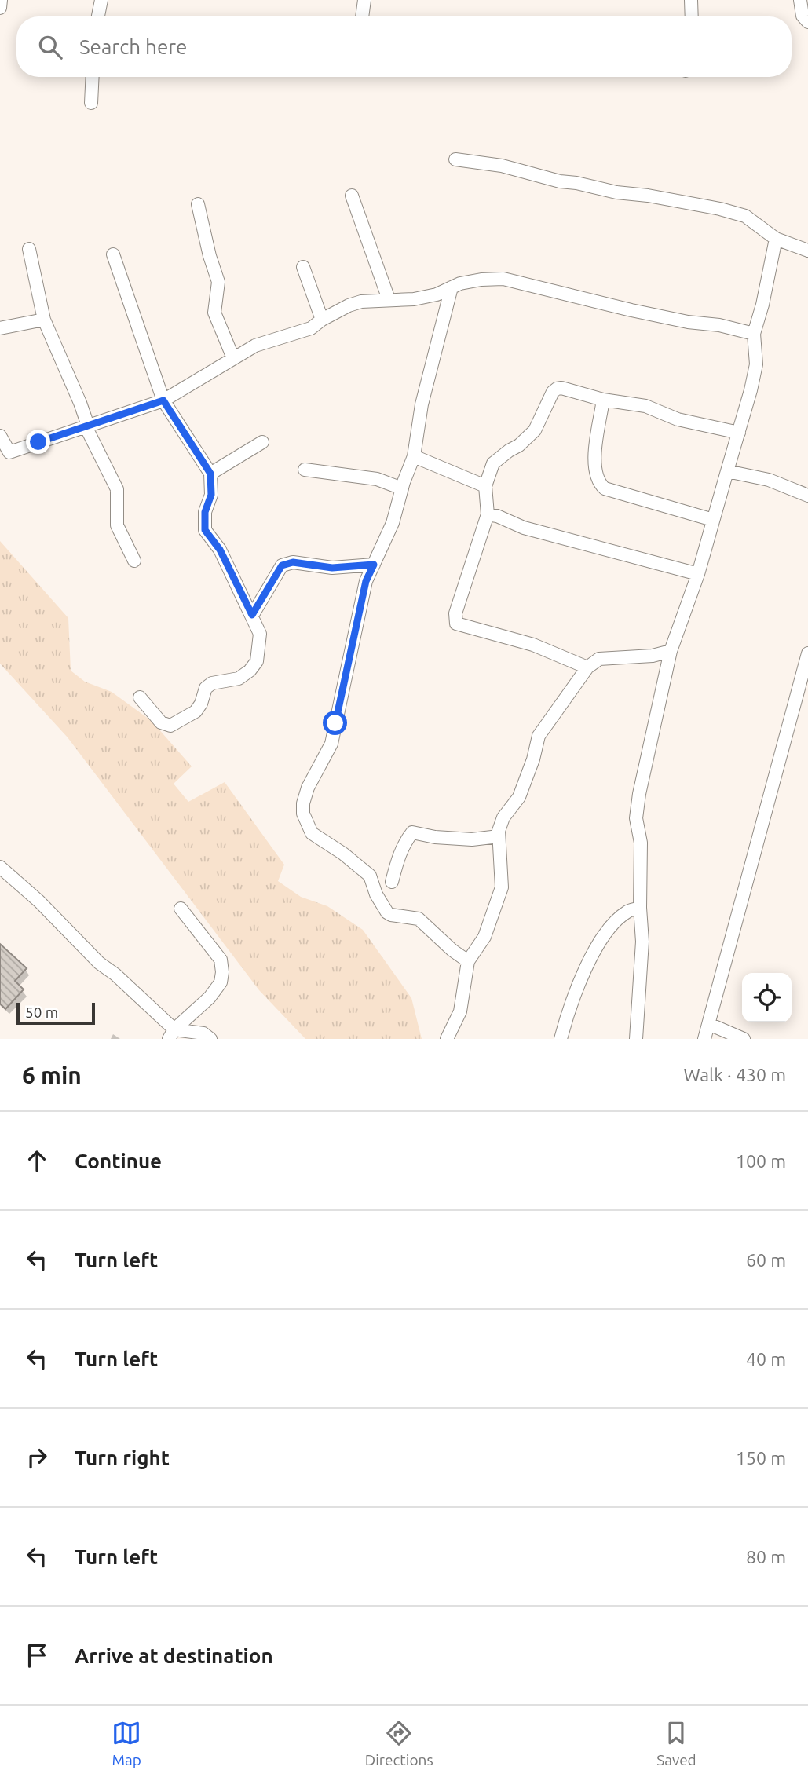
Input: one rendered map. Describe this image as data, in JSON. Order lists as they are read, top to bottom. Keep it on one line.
{"scale_bar":"50 m","page":{"search":"Search here","scale":"50 m","heading":["6 min","Walk · 430 m"],"list":[["Continue","100 m"],["Turn left","60 m"],["Turn left","40 m"],["Turn right","150 m"],["Turn left","80 m"],"Arrive at destination"],"nav":["Map","Directions","Saved"]}}
